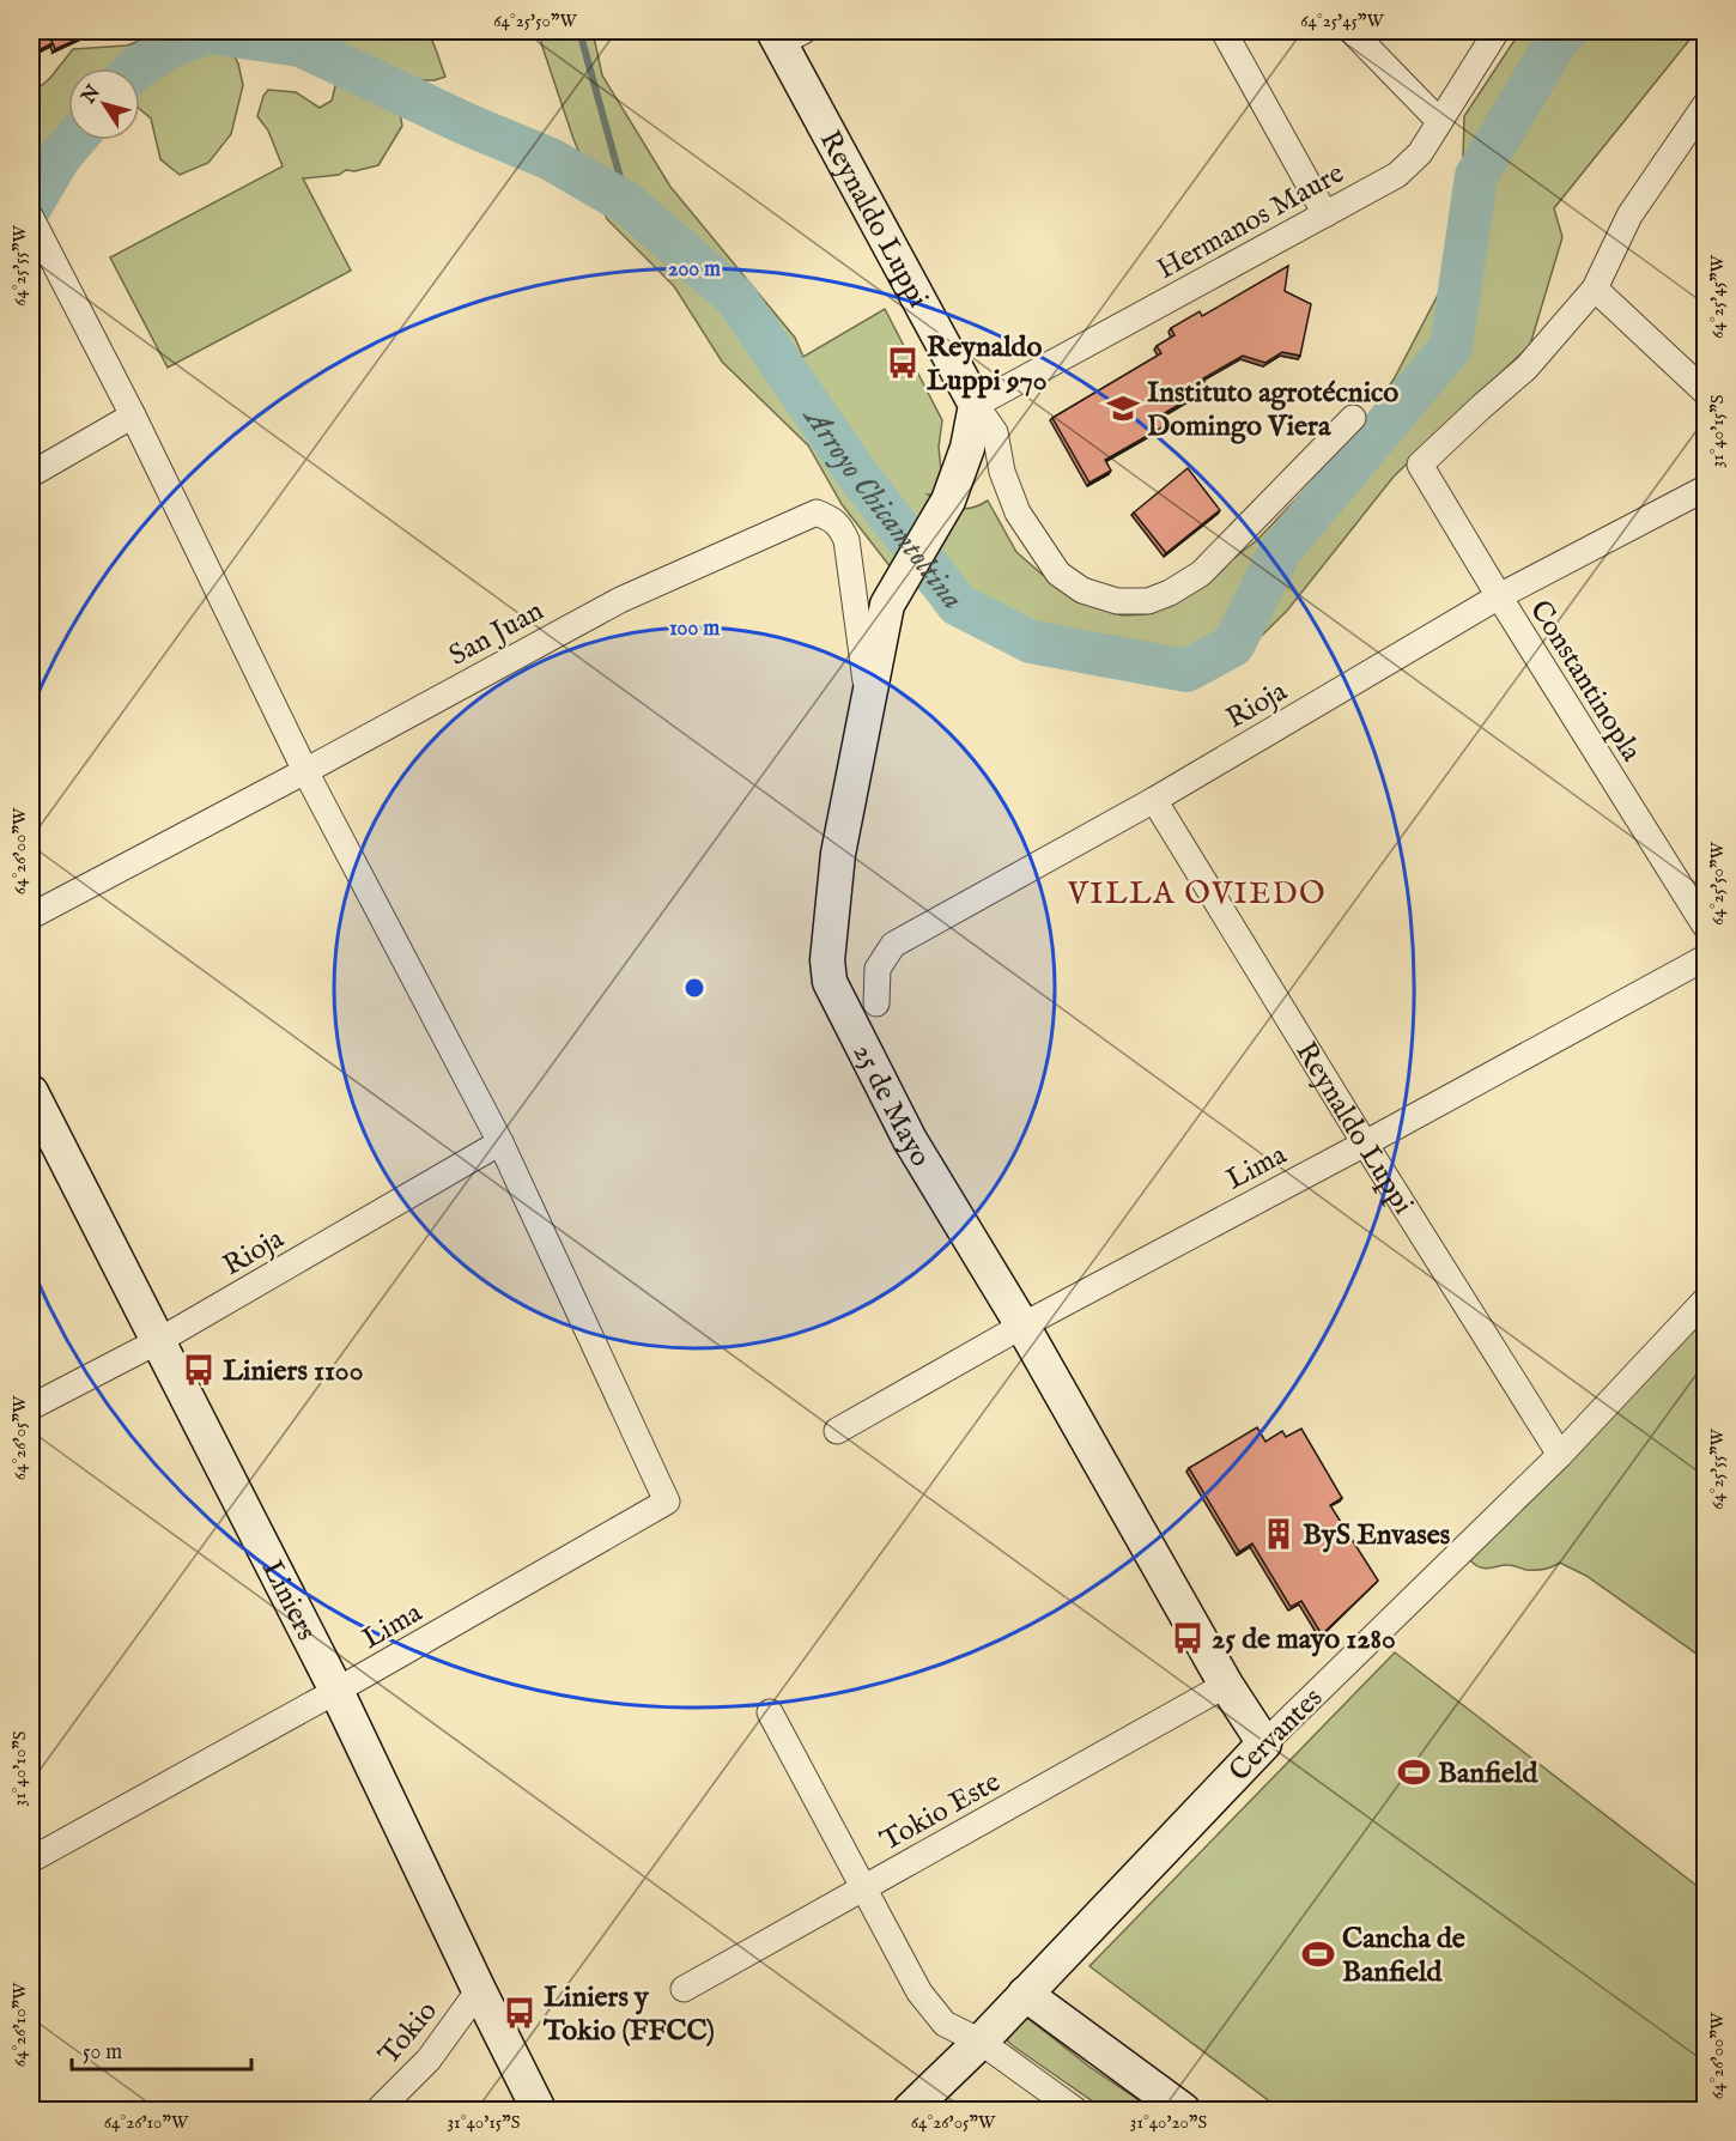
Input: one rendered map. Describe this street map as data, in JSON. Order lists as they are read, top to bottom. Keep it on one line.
{"streets":{"street":["Reynaldo Luppi","Hermanos Maure","San Juan","Constantinopla","Rioja","25 de Mayo","Lima","Liniers","Cervantes","Tokio Este","Tokio"]},"crossings":[["Reynaldo Luppi","Hermanos Maure"],["Reynaldo Luppi","Rioja"],["Reynaldo Luppi","25 de Mayo"],["Reynaldo Luppi","Lima"],["Reynaldo Luppi","Cervantes"],["Hermanos Maure","25 de Mayo"],["San Juan","25 de Mayo"],["Constantinopla","Rioja"],["Rioja","Lima"],["Rioja","Liniers"],["25 de Mayo","Lima"],["25 de Mayo","Cervantes"],["25 de Mayo","Tokio Este"],["Lima","Liniers"],["Liniers","Tokio"]],"districts":["VILLA OVIEDO"],"water":["Arroyo Chicamtoltina"],"places":{"bus stop":["Reynaldo Luppi 970","Liniers 1100","25 de mayo 1280","Liniers y Tokio (FFCC)"],"school or university":["Instituto agrotécnico Domingo Viera"],"building":["ByS Envases"],"sports":["Banfield","Cancha de Banfield"]},"scale_bar":"50 m","north":"top left","coordinates":["64°25'50\"W","64°25'45\"W","64°25'55\"W","31°40'15\"S","64°26'00\"W","64°26'05\"W","31°40'10\"S","64°26'10\"W","31°40'20\"S"],"rings":["200 m","100 m"]}
